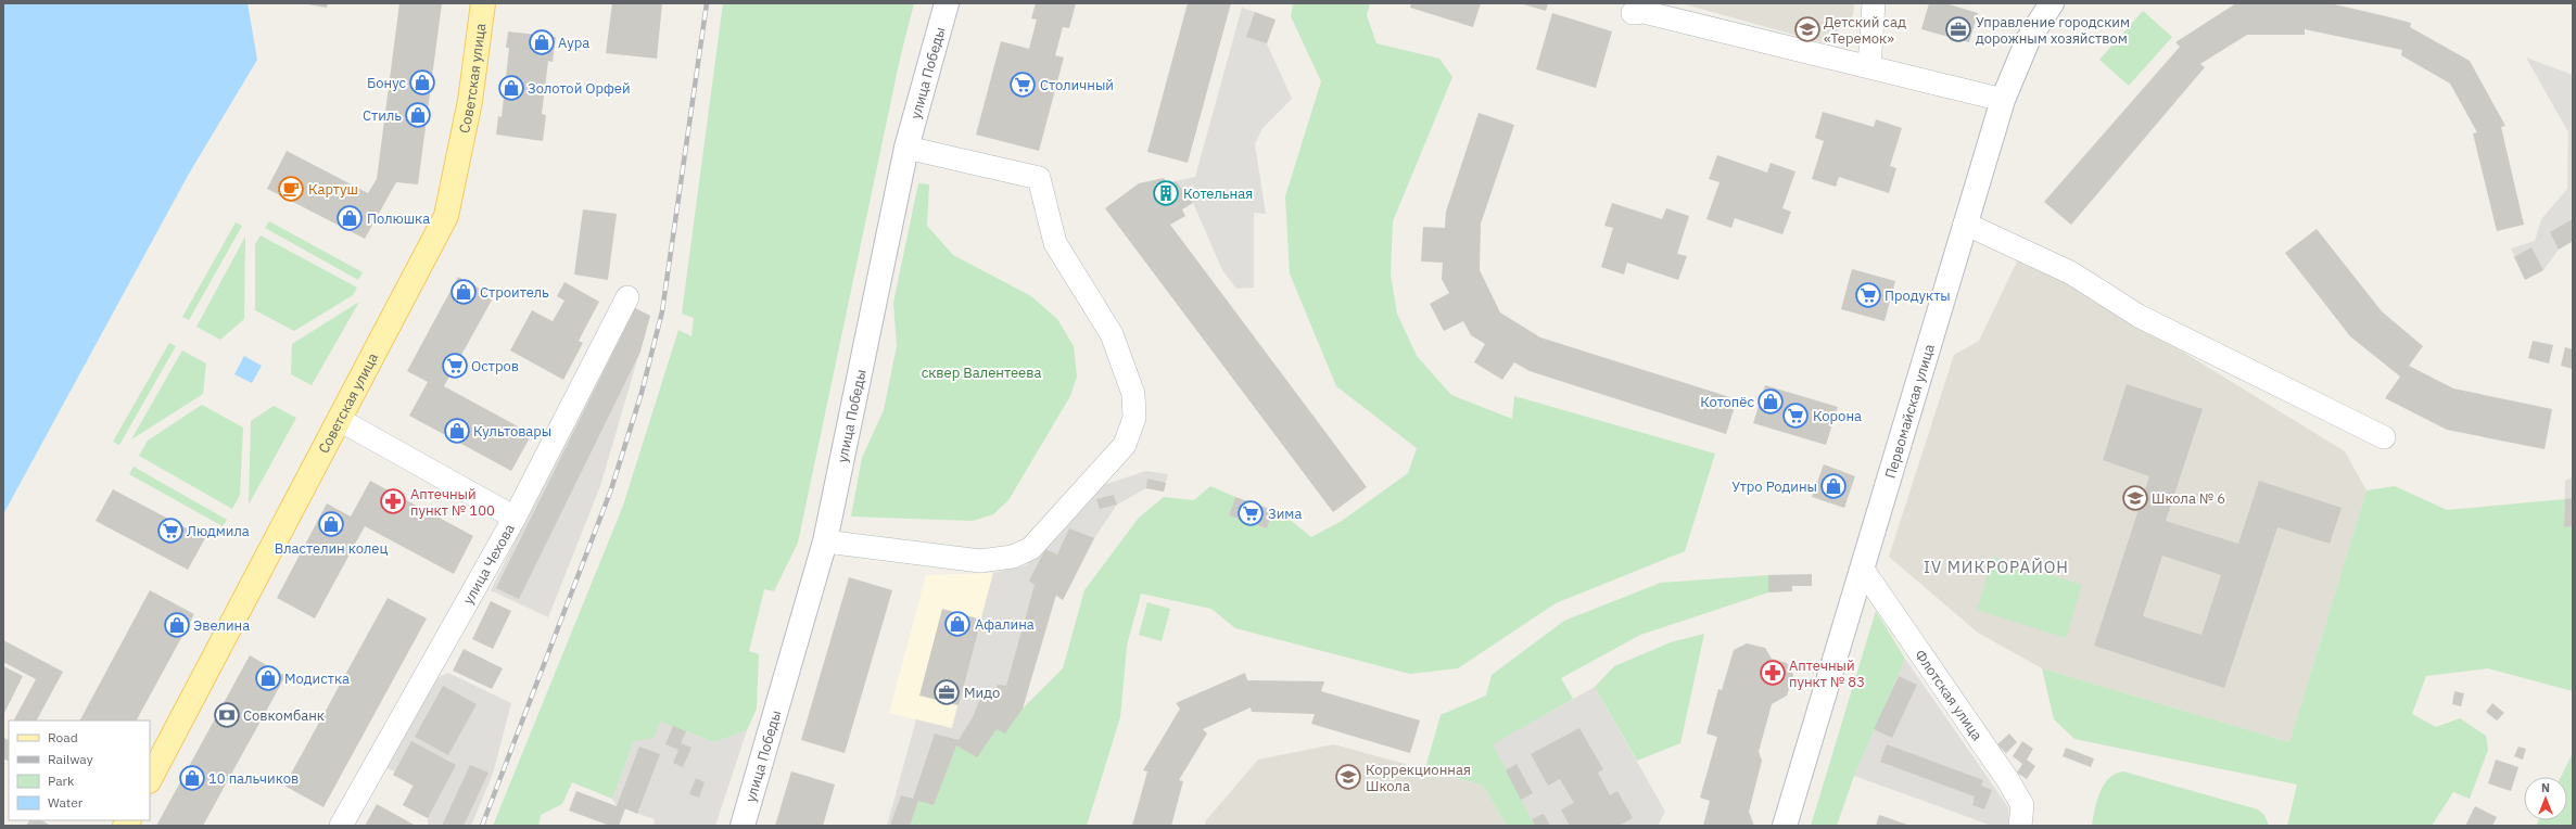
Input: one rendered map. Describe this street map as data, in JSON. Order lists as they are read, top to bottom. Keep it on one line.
{"streets":{"main road":["Советская улица"],"street":["улица Победы","Первомайская улица","улица Чехова","Флотская улица"]},"crossings":[["Первомайская улица","Флотская улица"]],"districts":["IV МИКРОРАЙОН"],"parks":["сквер Валентеева"],"places":{"school or university":["Детский сад «Теремок»","Школа № 6","Коррекционная Школа"],"office":["Управление городским дорожным хозяйством","Мидо"],"shop":["Аура","Бонус","Золотой Орфей","Стиль","Полюшка","Строитель","Котопёс","Культовары","Утро Родины","Властелин колец","Афалина","Эвелина","Модистка","10 пальчиков"],"supermarket":["Столичный","Продукты","Остров","Корона","Зима","Людмила"],"cafe":["Картуш"],"building":["Котельная"],"pharmacy":["Аптечный пункт № 100","Аптечный пункт № 83"],"bank":["Совкомбанк"]},"legend":["Road","Railway","Park","Water"],"north":"top"}
